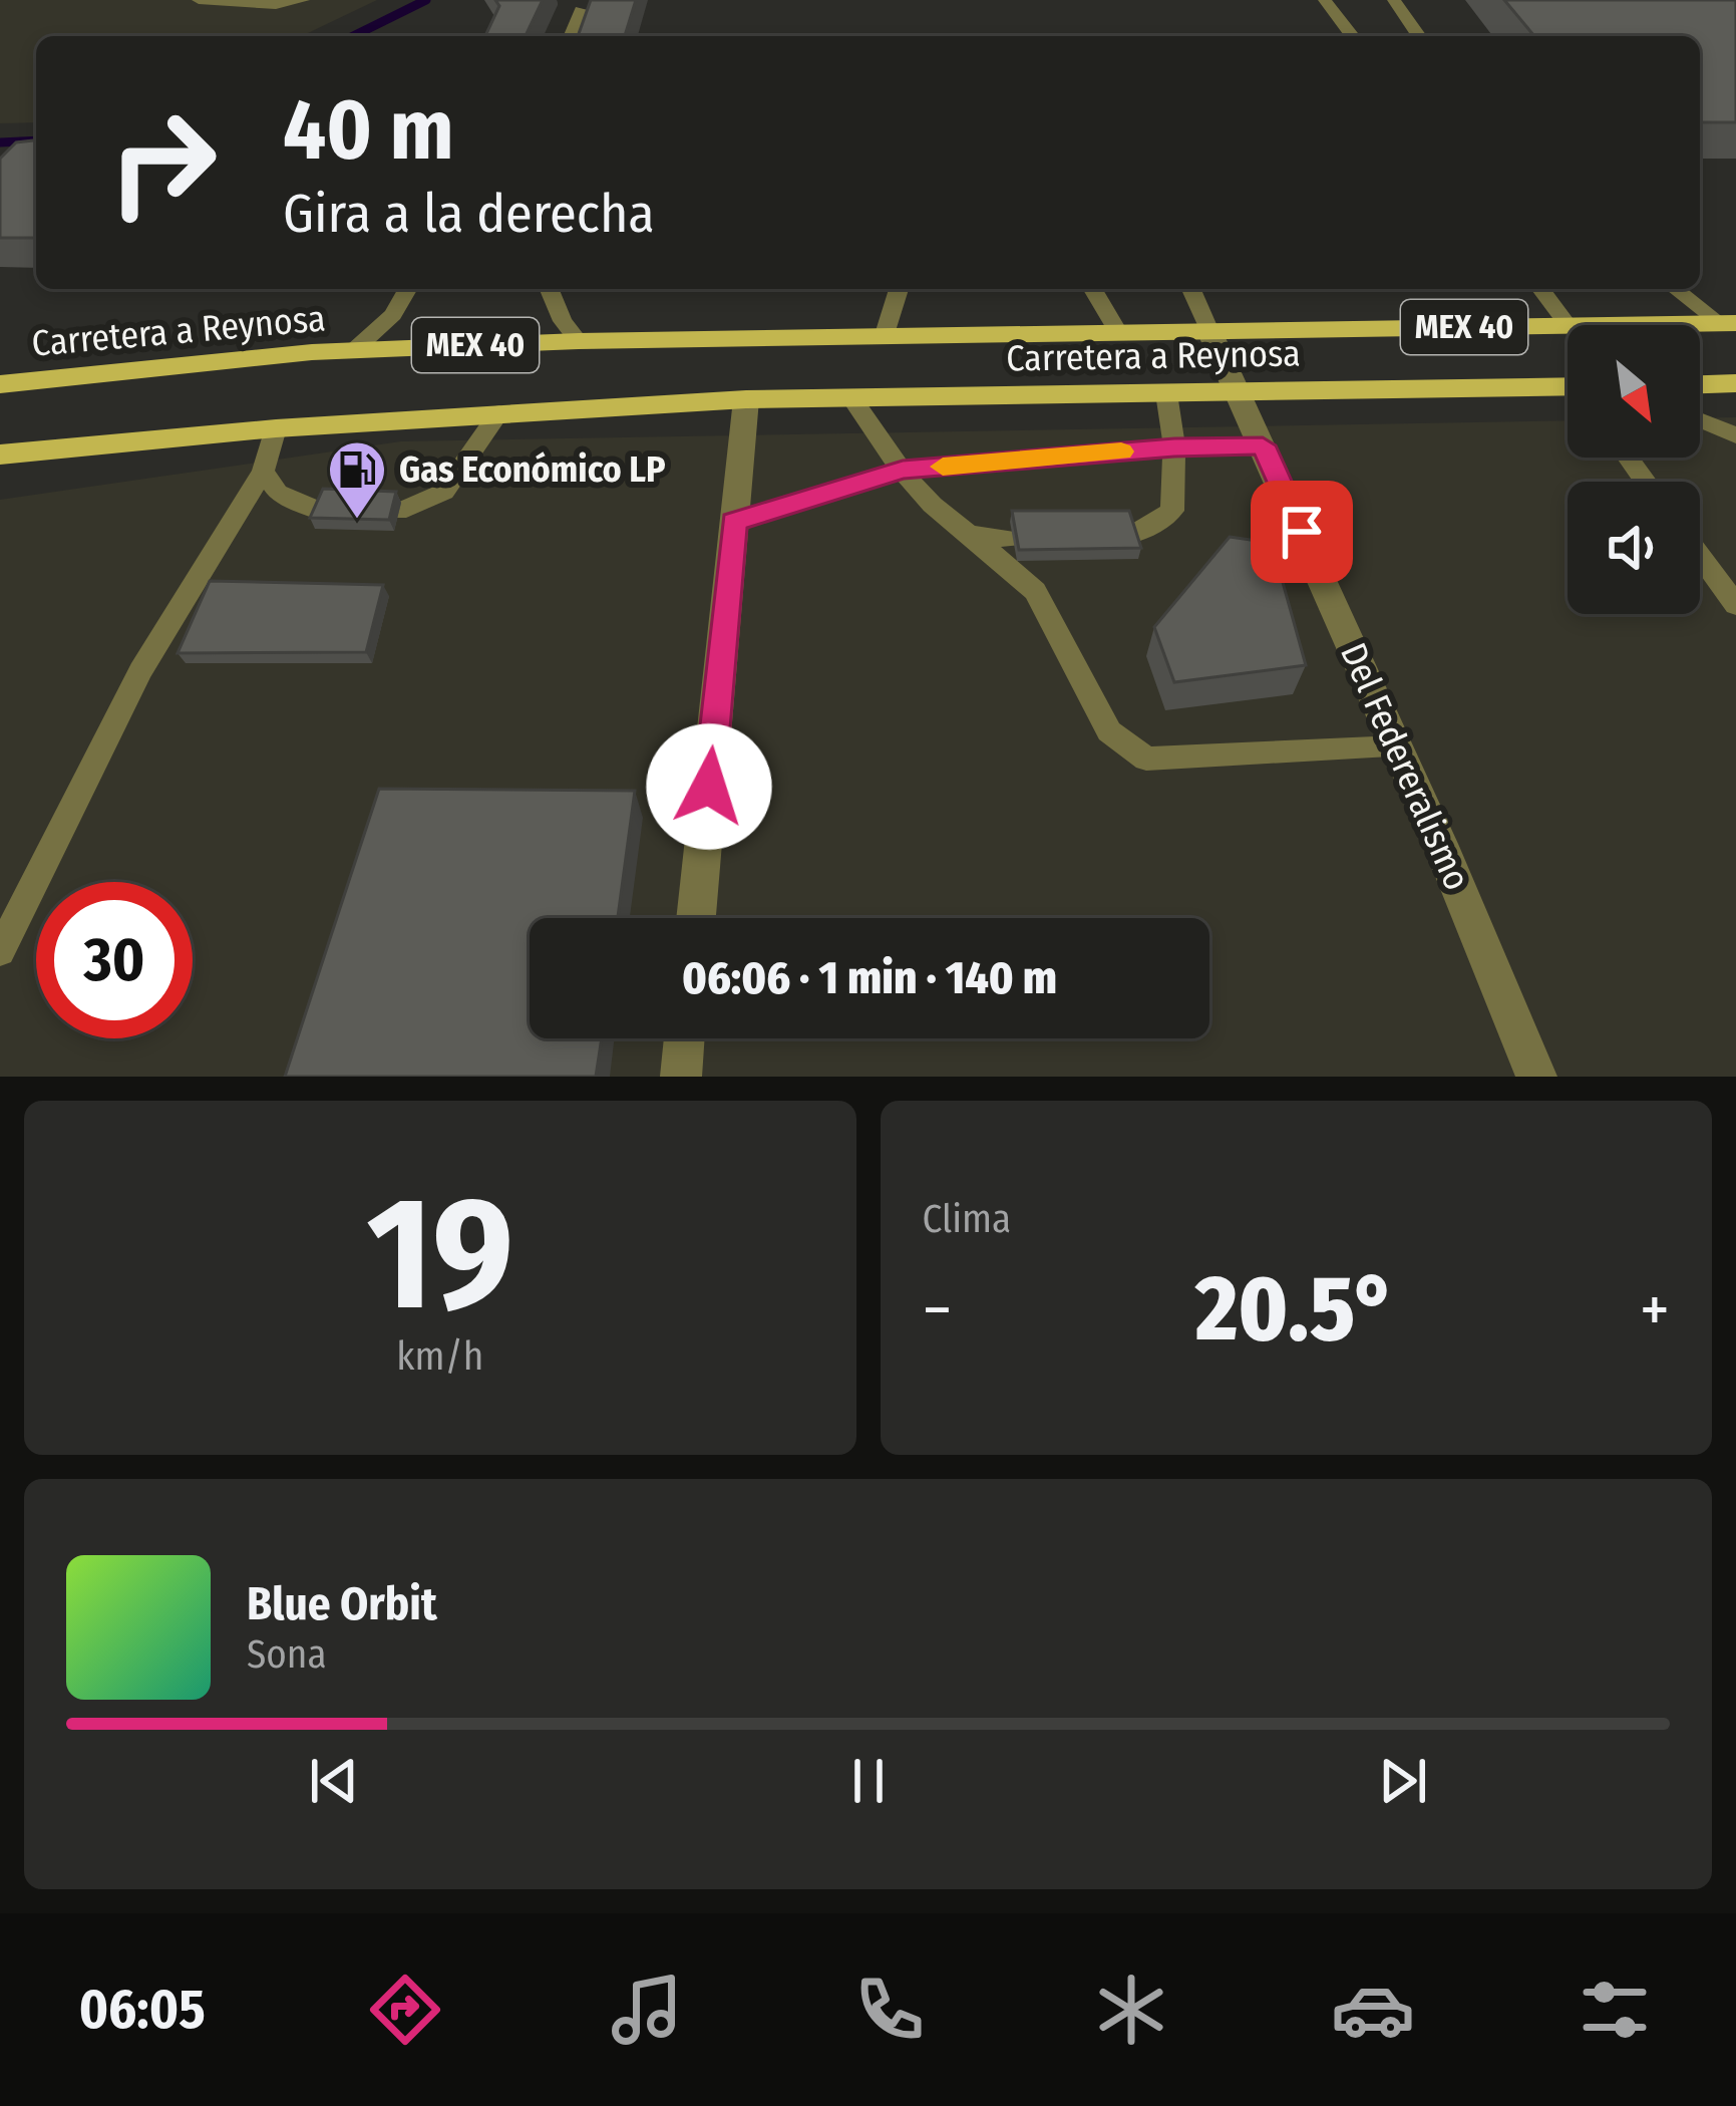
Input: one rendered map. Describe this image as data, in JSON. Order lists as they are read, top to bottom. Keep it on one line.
{"streets":{"main road":["MEX 40","Carretera a Reynosa"],"street":["Del Federeralismo"]},"crossings":[["Carretera a Reynosa","Del Federeralismo"]],"places":{"fuel station":["Gas Económico LP"]},"north":"bottom right","page":{"turn":["40 m","Gira a la derecha"],"limit":"30","trip":"06:06 · 1 min · 140 m","tile":[["19","km/h"],"Clima"],"heat":["−","20.5°","+"],"song":["Blue Orbit","Sona"],"tabs":"06:05"}}
